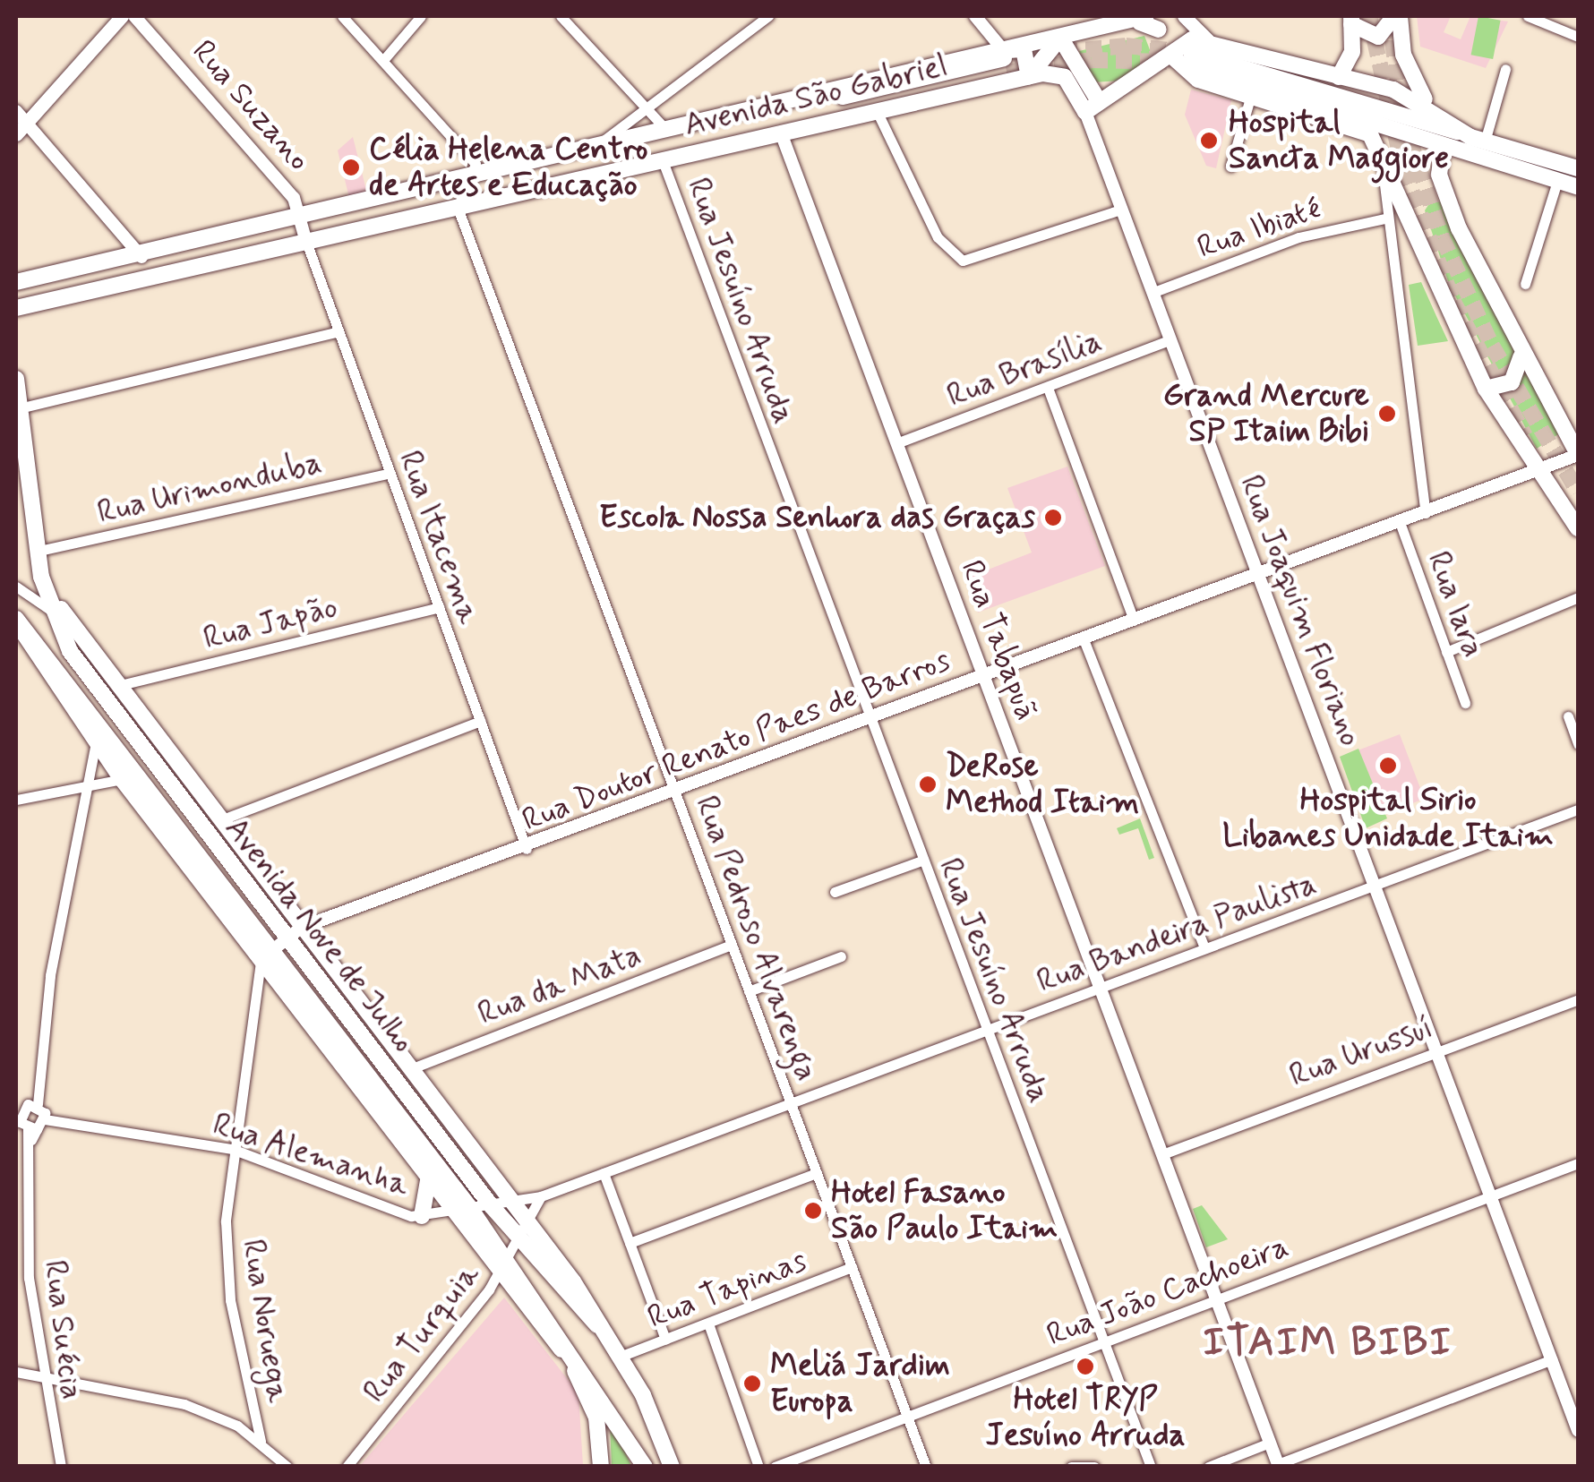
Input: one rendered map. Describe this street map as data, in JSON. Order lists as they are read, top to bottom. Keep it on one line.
{"streets":{"main road":["Avenida São Gabriel","Avenida Nove de Julho"],"street":["Rua Suzano","Rua Ibiaté","Rua Jesuíno Arruda","Rua Brasília","Rua Urimonduba","Rua Itacema","Rua Iara","Rua Joaquim Floriano","Rua Japão","Rua Tabapuã","Rua Doutor Renato Paes de Barros","Rua Bandeira Paulista","Rua Pedroso Alvarenga","Rua da Mata","Rua Urussuí","Rua Alemanha","Rua Tapinas","Rua João Cachoeira","Rua Noruega","Rua Suécia","Rua Turquia"]},"crossings":[["Avenida São Gabriel","Rua Suzano"],["Avenida São Gabriel","Rua Jesuíno Arruda"],["Avenida São Gabriel","Rua Itacema"],["Avenida São Gabriel","Rua Joaquim Floriano"],["Avenida São Gabriel","Rua Tabapuã"],["Avenida São Gabriel","Rua Pedroso Alvarenga"],["Rua Suzano","Rua Itacema"],["Rua Ibiaté","Rua Joaquim Floriano"],["Rua Jesuíno Arruda","Rua Doutor Renato Paes de Barros"],["Rua Jesuíno Arruda","Rua Bandeira Paulista"],["Rua Jesuíno Arruda","Rua João Cachoeira"],["Rua Brasília","Rua Joaquim Floriano"],["Rua Brasília","Rua Tabapuã"],["Rua Urimonduba","Rua Itacema"],["Rua Urimonduba","Avenida Nove de Julho"],["Rua Itacema","Rua Japão"],["Rua Itacema","Rua Doutor Renato Paes de Barros"],["Rua Iara","Rua Doutor Renato Paes de Barros"],["Rua Joaquim Floriano","Rua Doutor Renato Paes de Barros"],["Rua Joaquim Floriano","Rua Bandeira Paulista"],["Rua Joaquim Floriano","Rua Urussuí"],["Rua Joaquim Floriano","Rua João Cachoeira"],["Rua Japão","Avenida Nove de Julho"],["Rua Tabapuã","Rua Doutor Renato Paes de Barros"],["Rua Tabapuã","Rua Bandeira Paulista"],["Rua Tabapuã","Rua Urussuí"],["Rua Tabapuã","Rua João Cachoeira"],["Rua Doutor Renato Paes de Barros","Avenida Nove de Julho"],["Rua Doutor Renato Paes de Barros","Rua Pedroso Alvarenga"],["Rua Doutor Renato Paes de Barros","Rua Noruega"],["Rua Bandeira Paulista","Avenida Nove de Julho"],["Rua Bandeira Paulista","Rua Pedroso Alvarenga"],["Rua Bandeira Paulista","Rua Alemanha"],["Avenida Nove de Julho","Rua da Mata"],["Avenida Nove de Julho","Rua Alemanha"],["Avenida Nove de Julho","Rua Tapinas"],["Avenida Nove de Julho","Rua Noruega"],["Avenida Nove de Julho","Rua Turquia"],["Rua Pedroso Alvarenga","Rua da Mata"],["Rua Pedroso Alvarenga","Rua Tapinas"],["Rua Pedroso Alvarenga","Rua João Cachoeira"],["Rua Alemanha","Rua Noruega"],["Rua Alemanha","Rua Suécia"]],"districts":["ITAIM BIBI"],"places":["Hospital Sancta Maggiore","Célia Helena Centro de Artes e Educação","Grand Mercure SP Itaim Bibi","Escola Nossa Senhora das Graças","Hospital Sirio Libanes Unidade Itaim","DeRose Method Itaim","Hotel Fasano São Paulo Itaim","Hotel TRYP Jesuíno Arruda","Meliá Jardim Europa"]}
